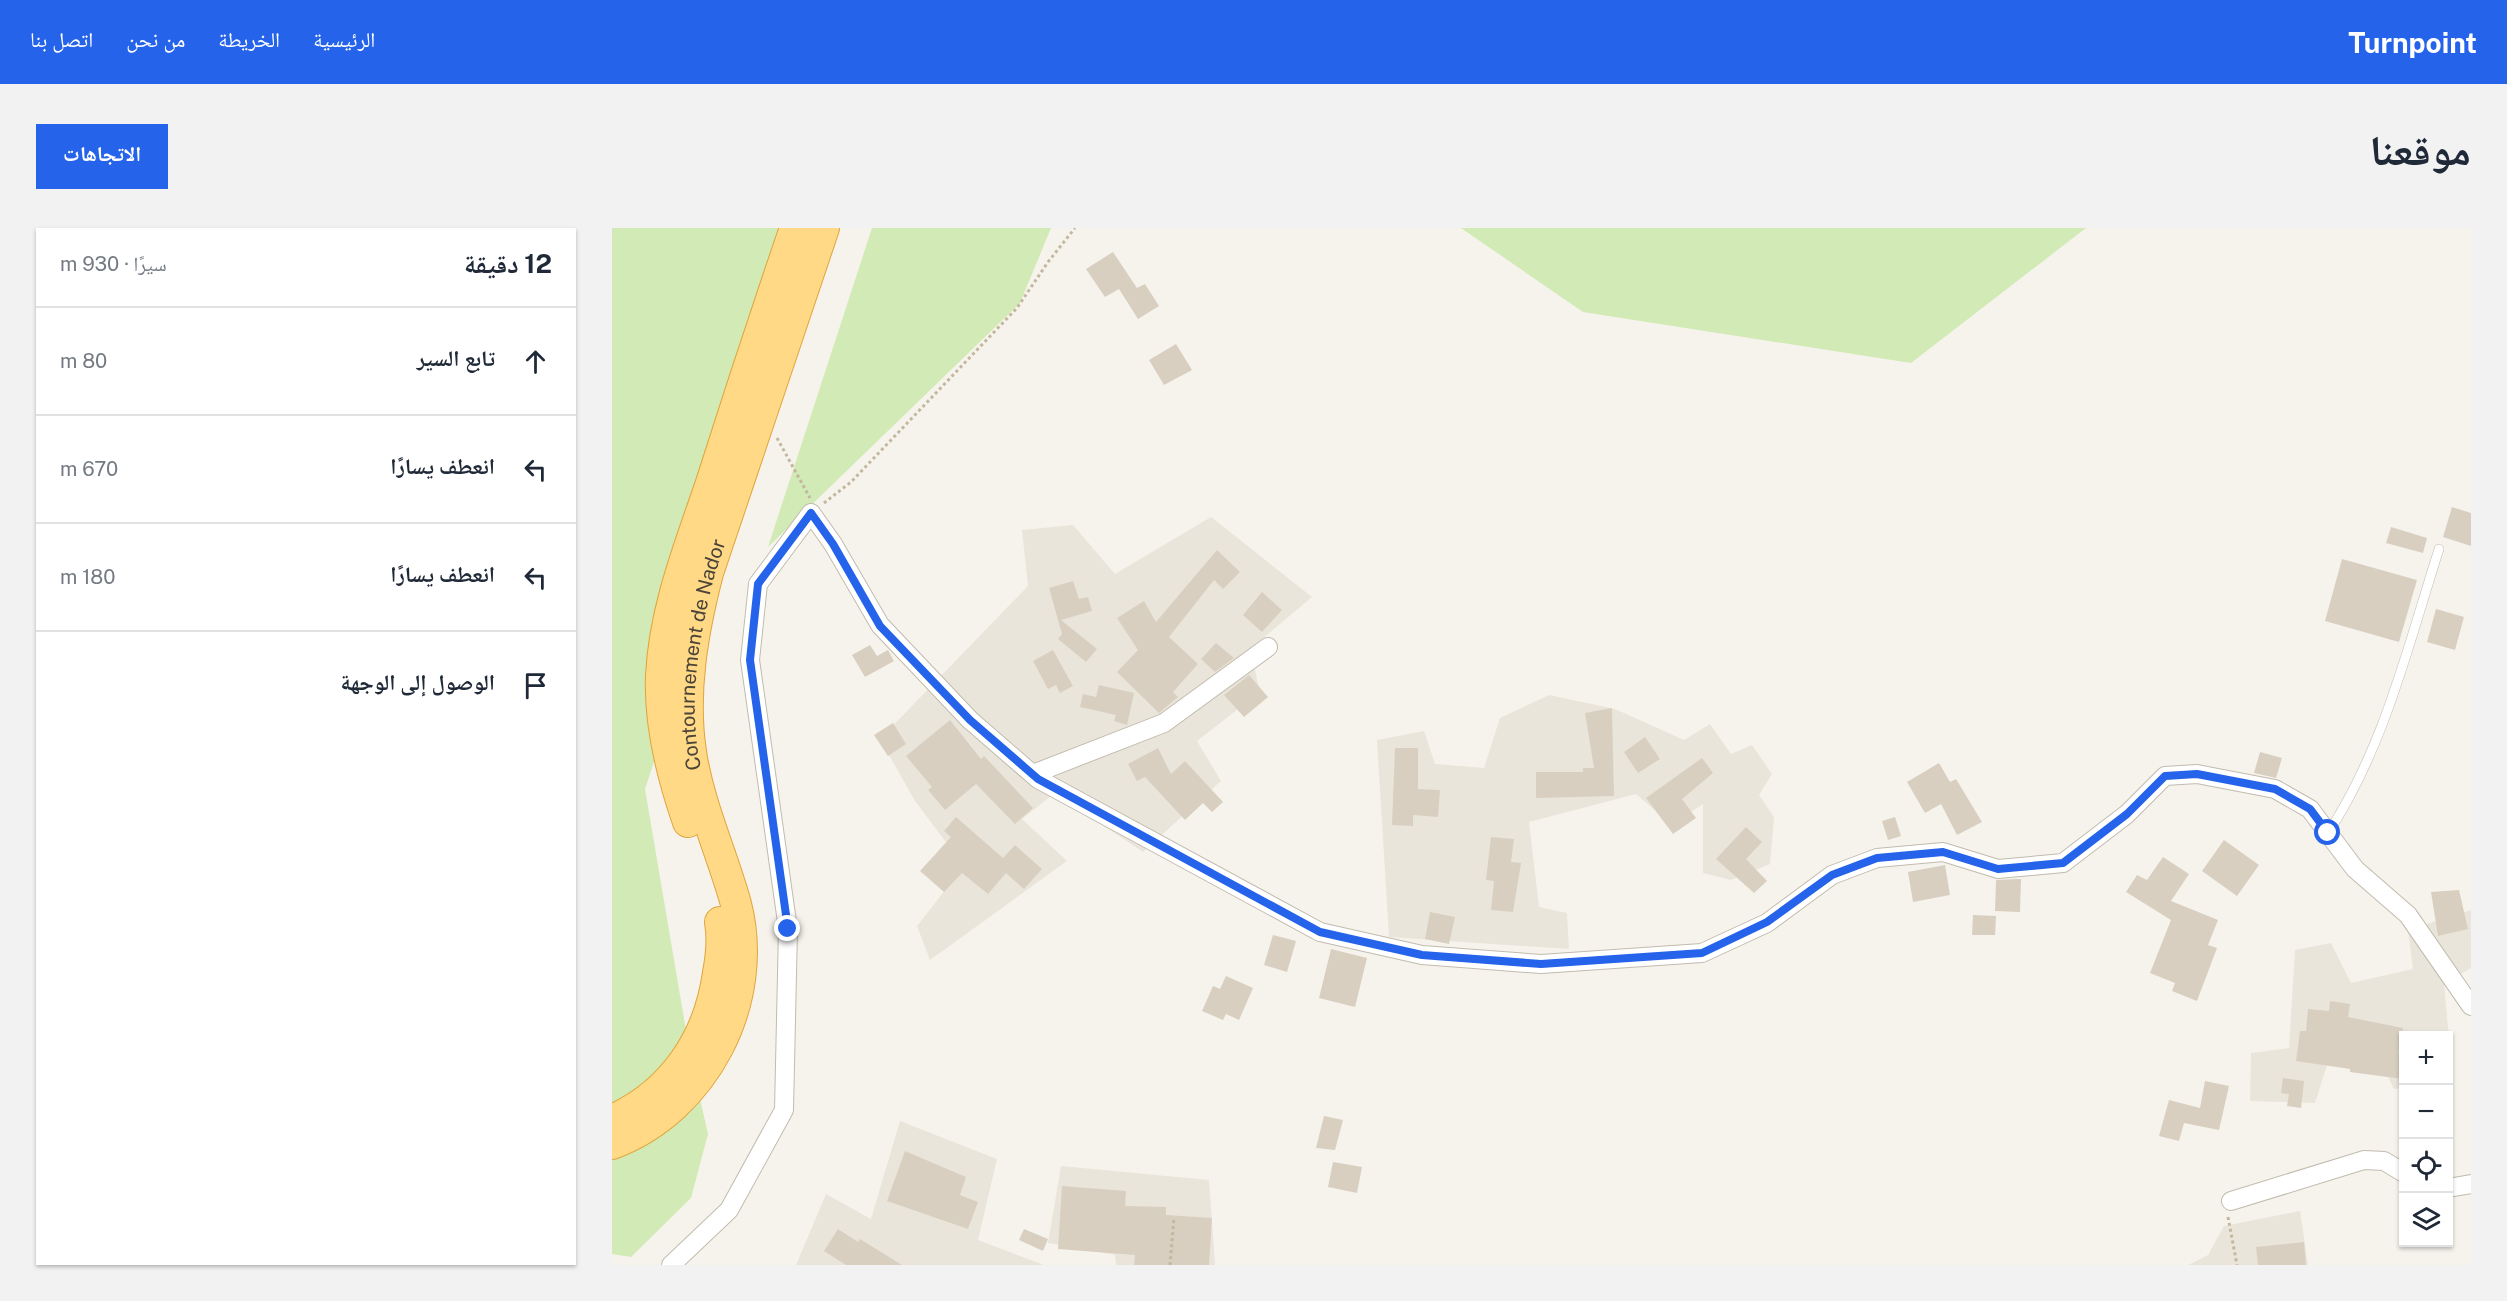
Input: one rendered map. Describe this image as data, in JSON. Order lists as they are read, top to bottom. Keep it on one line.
{"streets":{"highway":["Contournement de Nador"]},"page":{"header":"Turnpoint","nav":["الرئيسية","الخريطة","من نحن","اتصل بنا"],"title":"موقعنا","buttons":"الاتجاهات","heading":["12 دقيقة","سيرًا · 930 m"],"list":[["تابع السير","80 m"],["انعطف يسارًا","670 m"],["انعطف يسارًا","180 m"],"الوصول إلى الوجهة"],"map_buttons":["+","−"]}}
